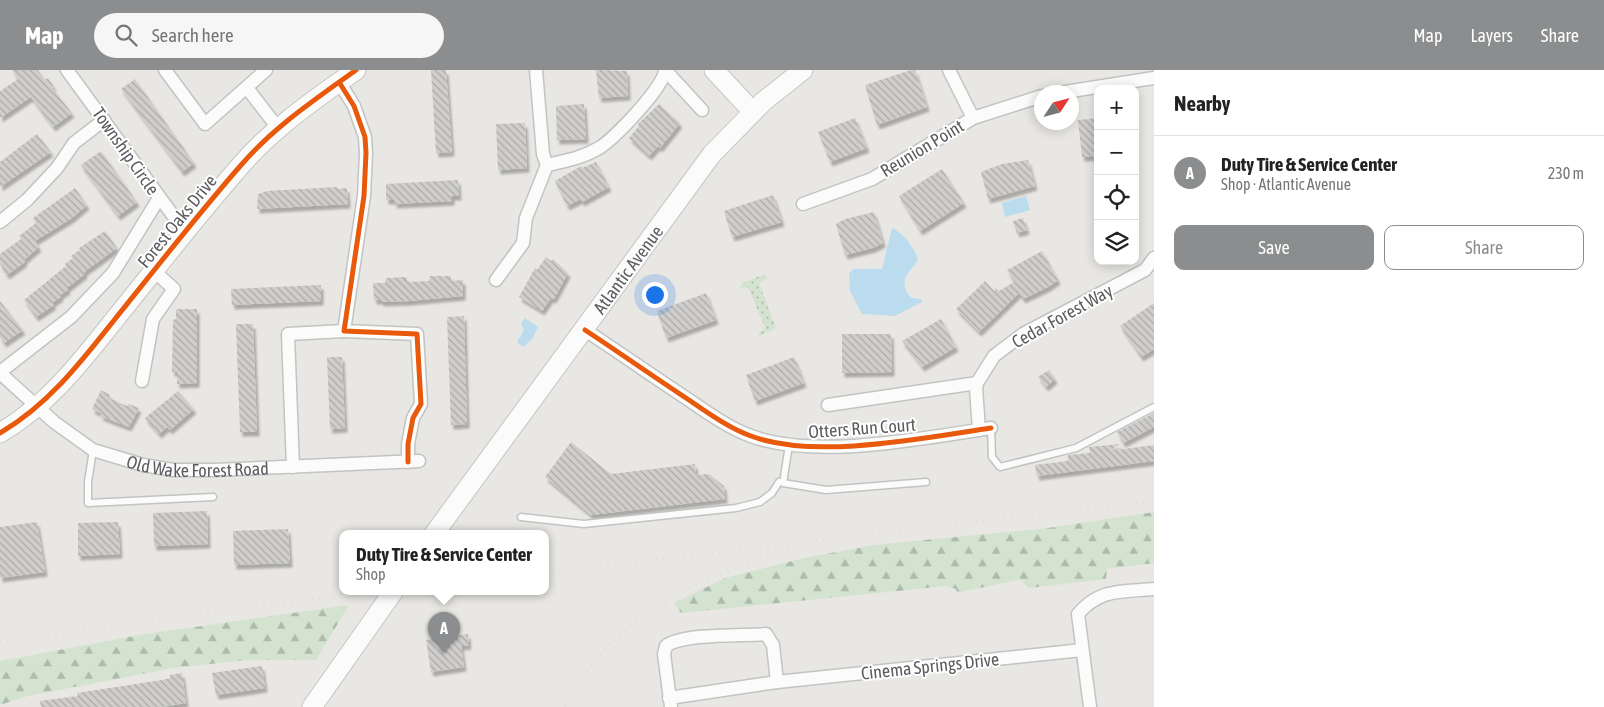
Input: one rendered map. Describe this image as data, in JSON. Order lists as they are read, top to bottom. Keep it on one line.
{"streets":{"main road":["Forest Oaks Drive","Atlantic Avenue"],"street":["Reunion Point","Township Circle","Cedar Forest Way","Otters Run Court","Old Wake Forest Road","Cinema Springs Drive"]},"crossings":[["Township Circle","Forest Oaks Drive"],["Forest Oaks Drive","Old Wake Forest Road"],["Atlantic Avenue","Otters Run Court"]],"north":"top right","page":{"header":"Map","search":"Search here","nav":["Map","Layers","Share"],"heading":"Nearby","map_buttons":["+","−"],"list":[{"mark":"A","name":"Duty Tire & Service Center","note":"Shop · Atlantic Avenue","value":"230 m"}],"buttons":["Save","Share"],"popup":["Duty Tire & Service Center","Shop"],"pins":"A"}}
